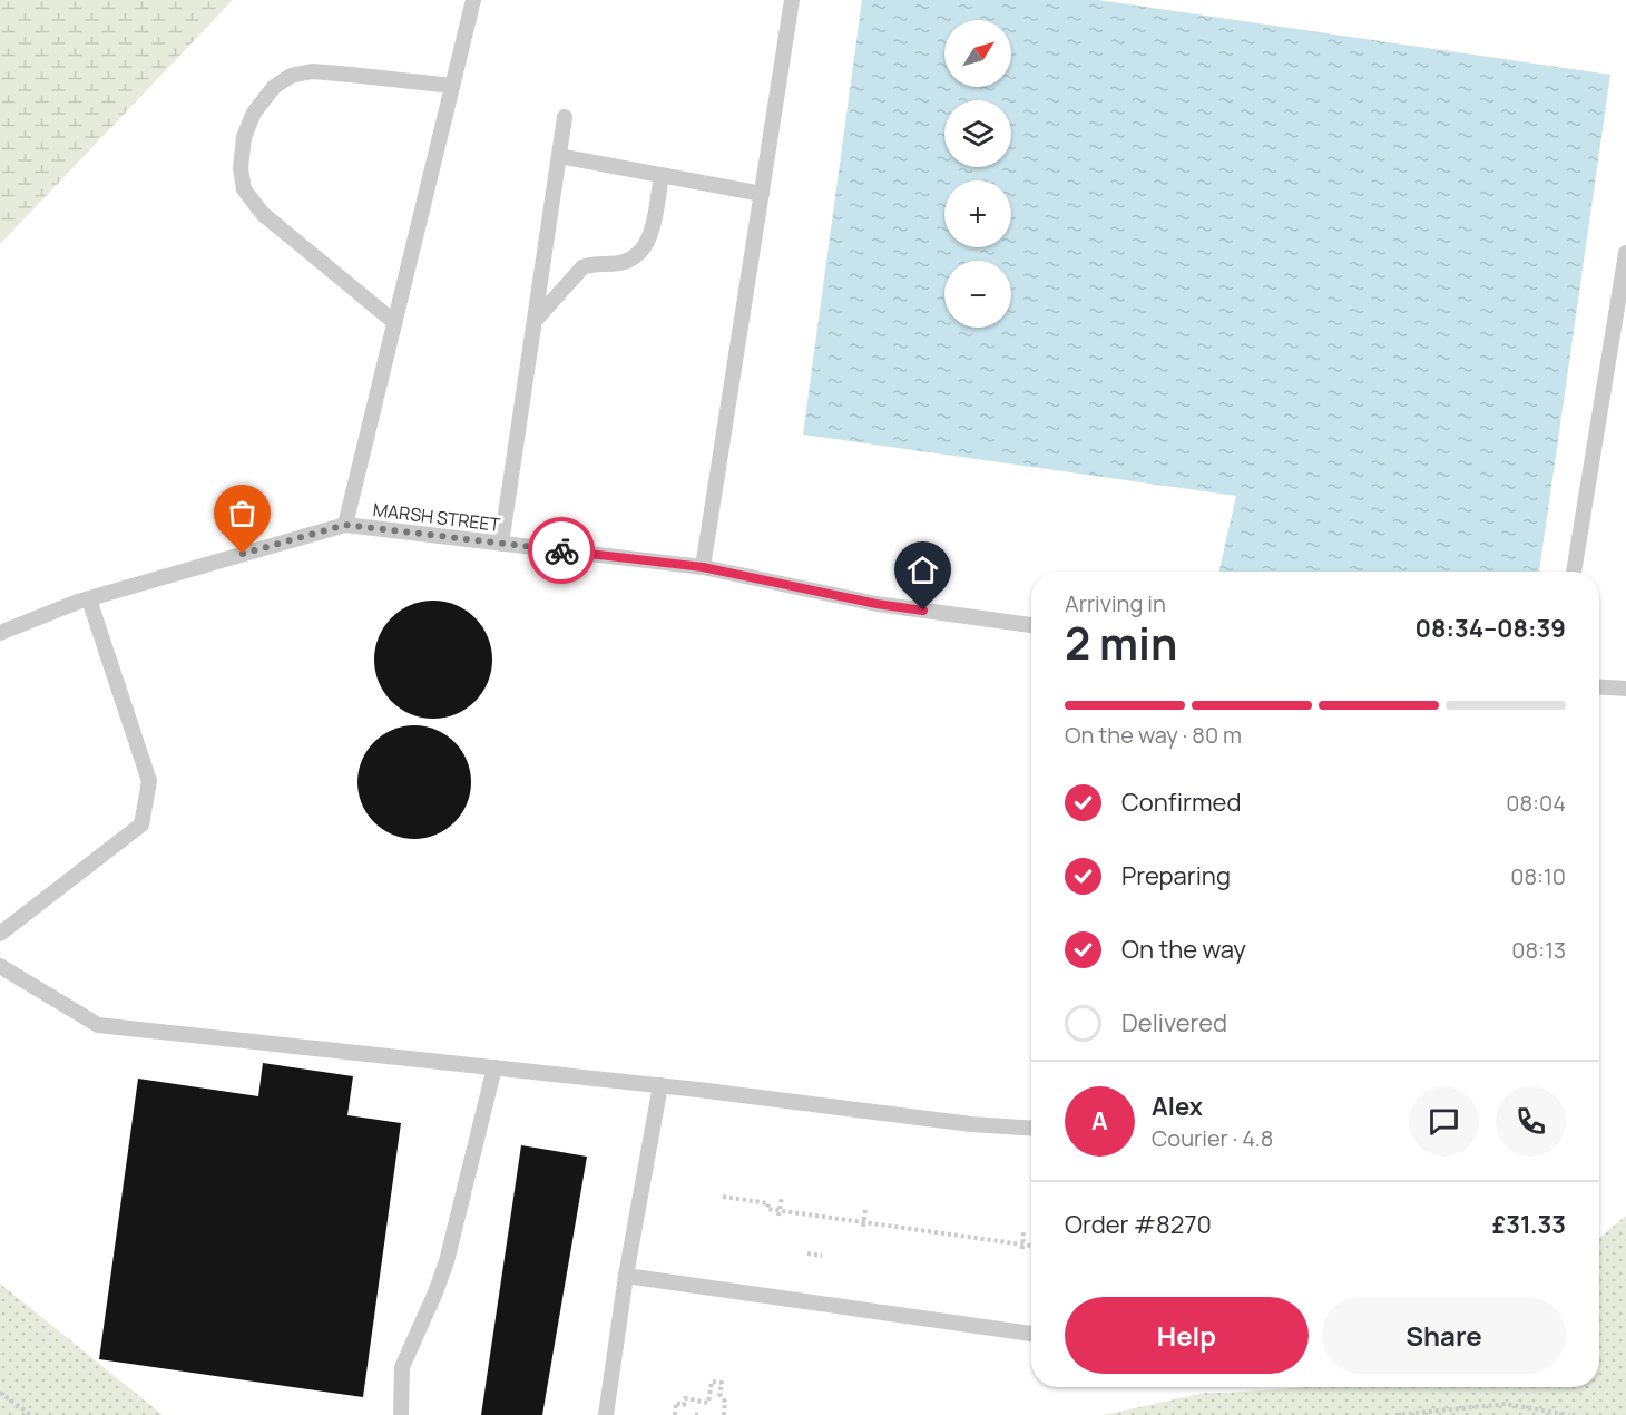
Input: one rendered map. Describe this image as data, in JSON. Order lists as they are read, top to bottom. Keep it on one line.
{"streets":{"lane":["MARSH STREET"]},"north":"top right","page":{"map_buttons":["+","−"],"heading":["2 min","Arriving in","08:34–08:39"],"panel":["Alex","Courier · 4.8","Order #8270","£31.33"],"bar":"On the way · 80 m","list":[["Confirmed","08:04"],["Preparing","08:10"],["On the way","08:13"],"Delivered"],"round":"A","buttons":["Help","Share"]}}
